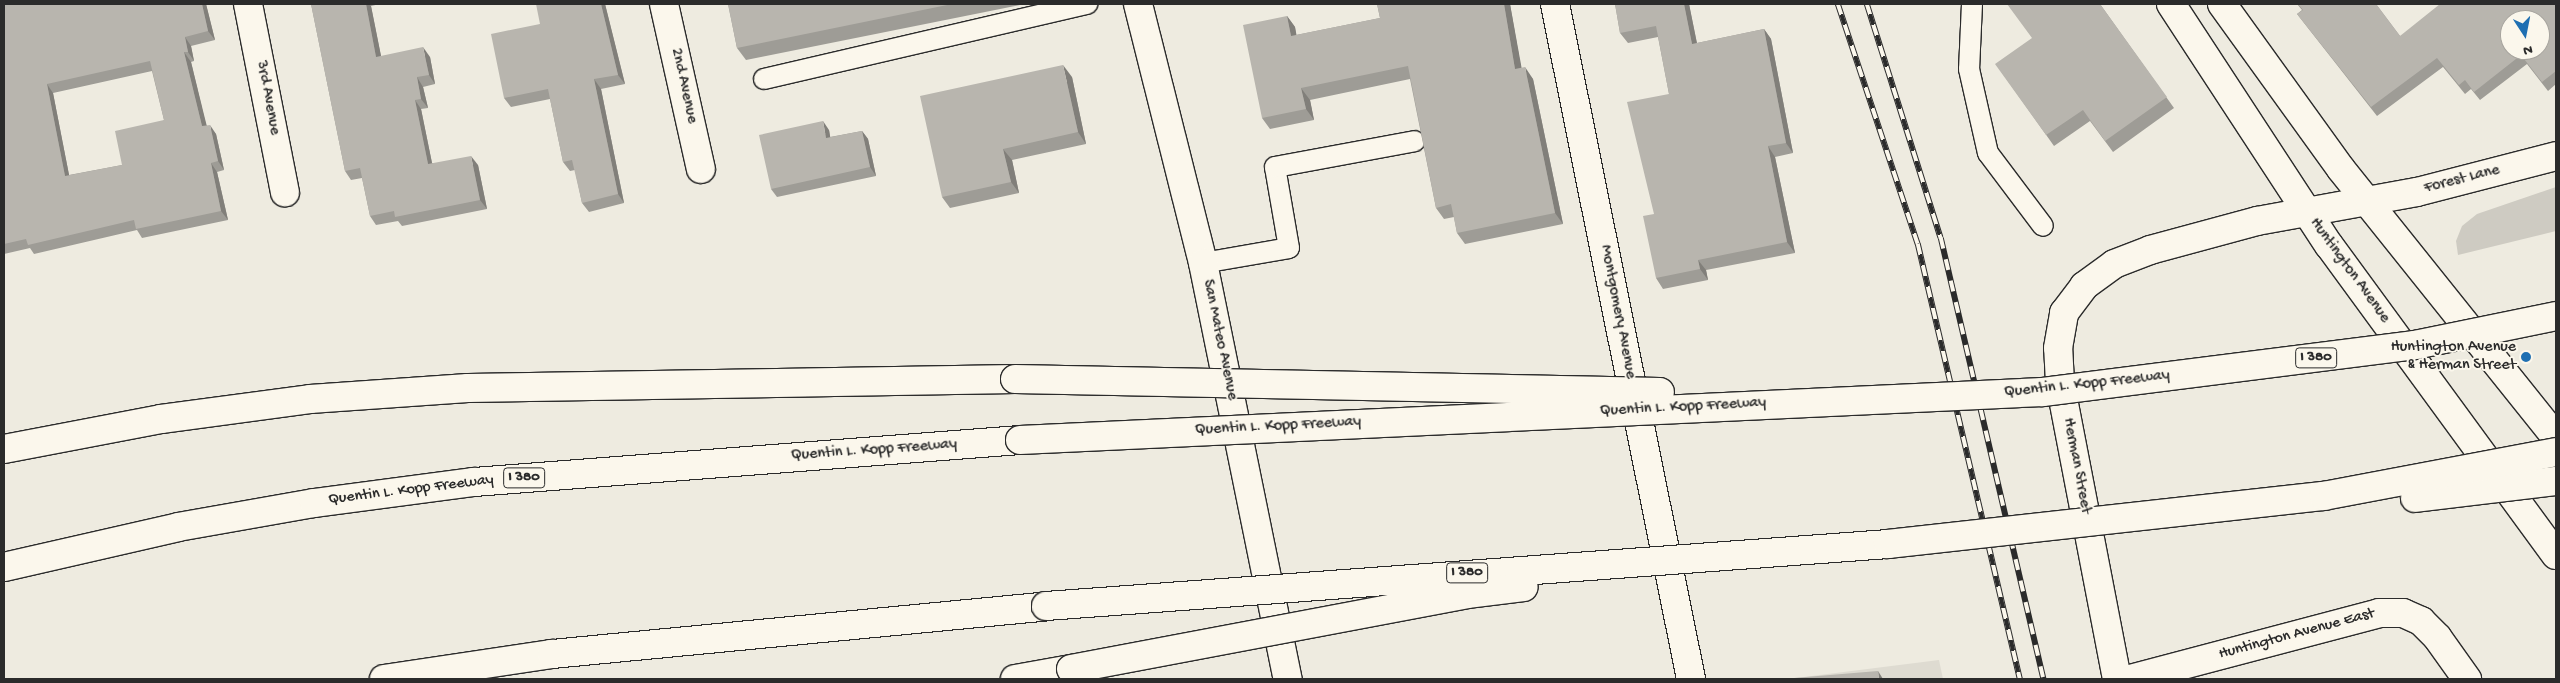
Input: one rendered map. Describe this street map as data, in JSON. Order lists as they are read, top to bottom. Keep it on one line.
{"streets":{"main road":["2nd Avenue","3rd Avenue","Forest Lane","Huntington Avenue","Montgomery Avenue","San Mateo Avenue","I 380","Quentin L. Kopp Freeway","Herman Street","Huntington Avenue East"]},"crossings":[["Forest Lane","Herman Street"],["Huntington Avenue","Herman Street"]],"places":["Huntington Avenue & Herman Street"],"north":"bottom"}
